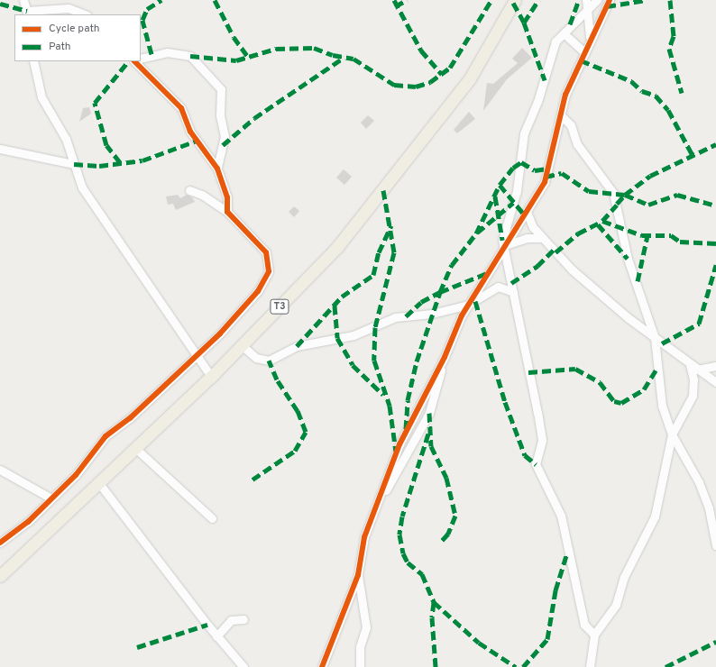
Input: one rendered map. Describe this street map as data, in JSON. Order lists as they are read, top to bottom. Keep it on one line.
{"streets":{"highway":["T3"]},"legend":["Cycle path","Path"]}
